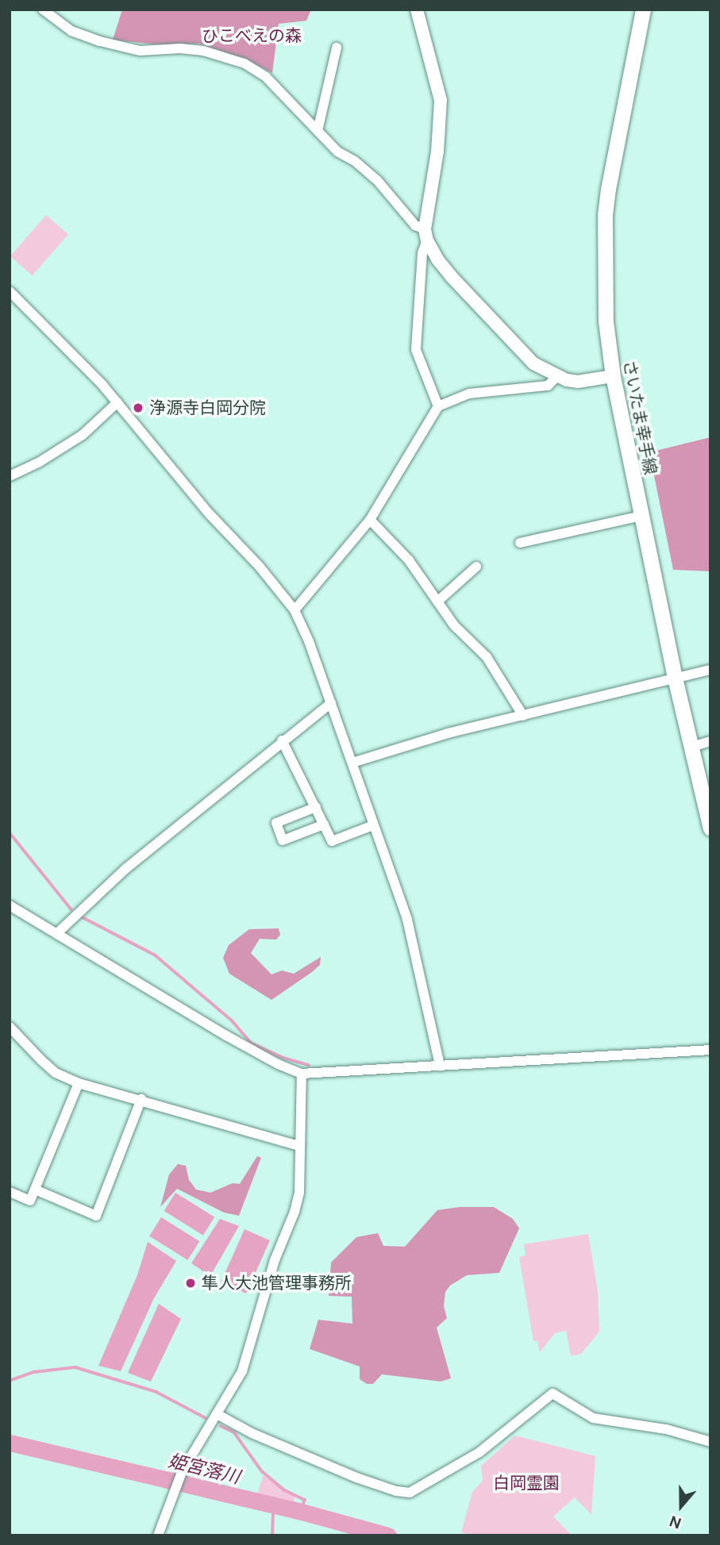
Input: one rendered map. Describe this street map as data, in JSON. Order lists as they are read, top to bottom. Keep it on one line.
{"streets":{"main road":["さいたま幸手線"]},"water":["姫宮落川"],"parks":["ひこべえの森","白岡霊園"],"places":["浄源寺白岡分院","隼人大池管理事務所"],"north":"bottom"}
